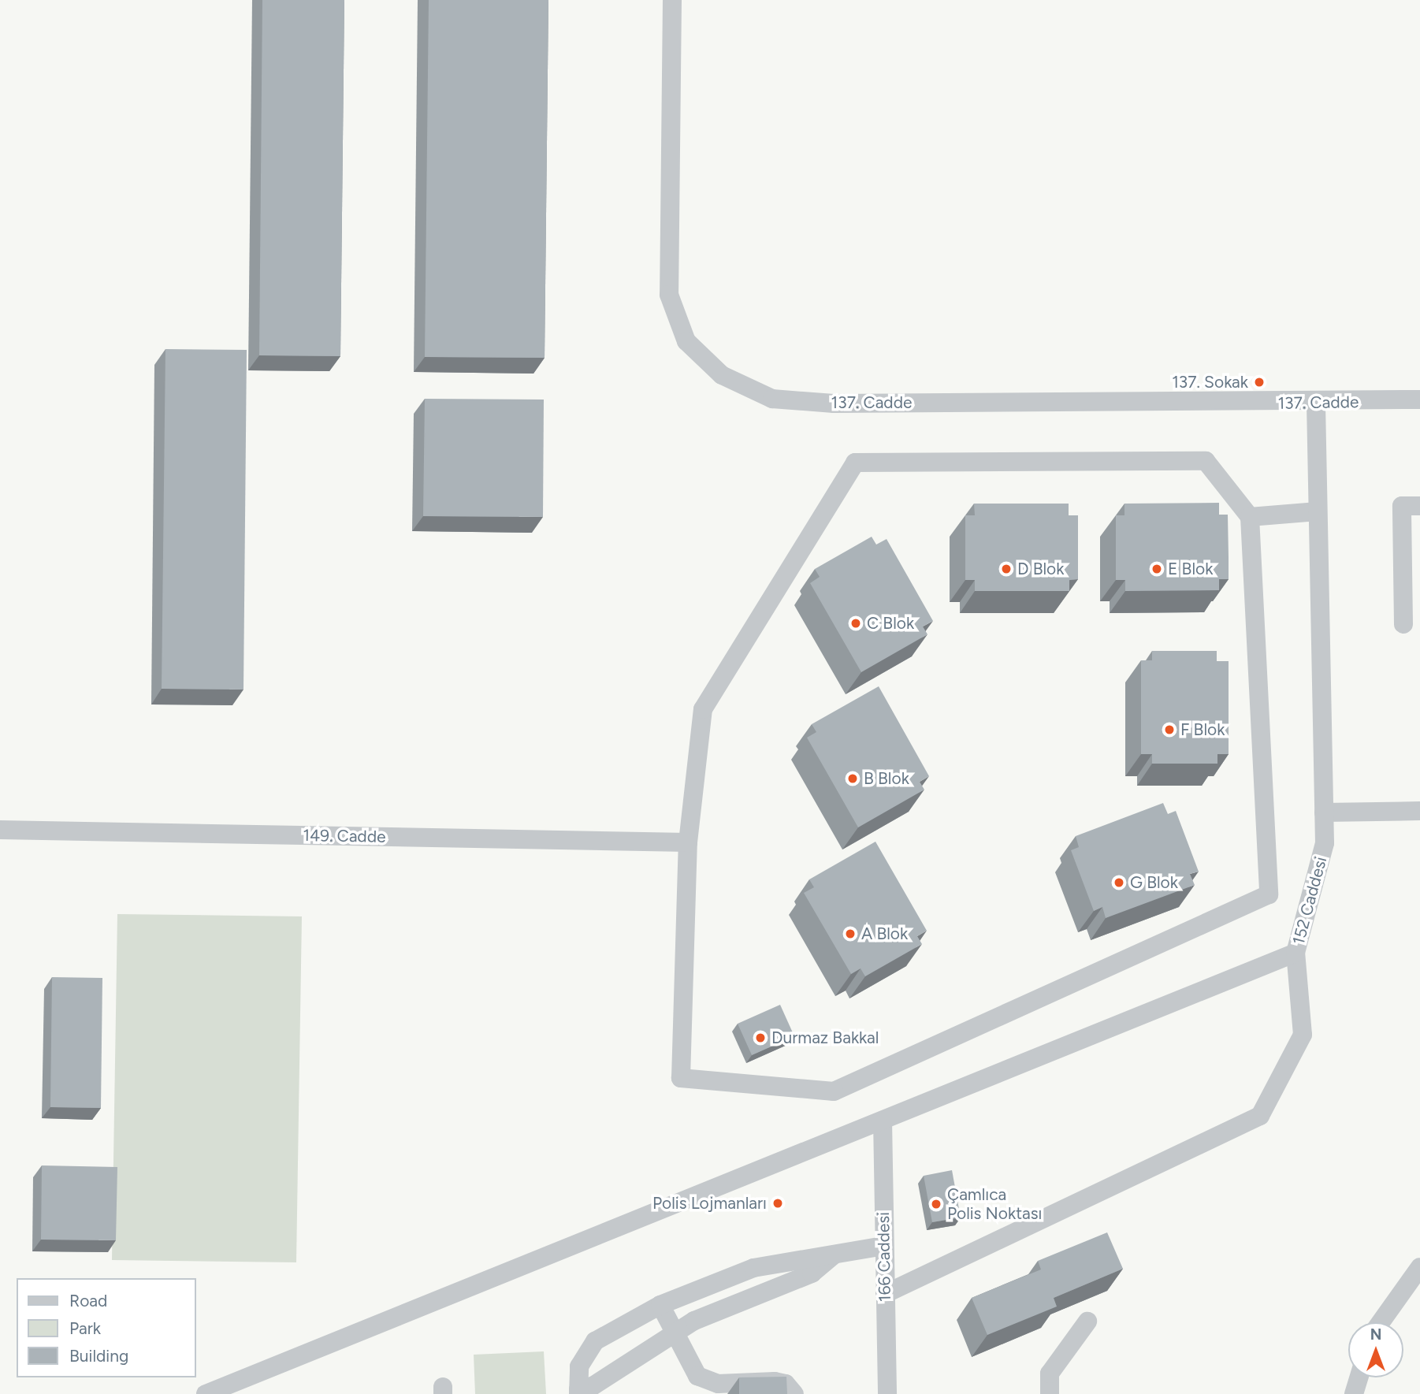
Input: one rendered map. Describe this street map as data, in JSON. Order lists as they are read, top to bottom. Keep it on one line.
{"streets":{"street":["137. Cadde","149. Cadde","152 Caddesi","166 Caddesi"]},"crossings":[["137. Cadde","152 Caddesi"],["152 Caddesi","166 Caddesi"]],"places":["137. Sokak","D Blok","E Blok","C Blok","F Blok","B Blok","G Blok","A Blok","Durmaz Bakkal","Polis Lojmanları","Çamlıca Polis Noktası"],"legend":["Road","Park","Building"],"north":"top"}
